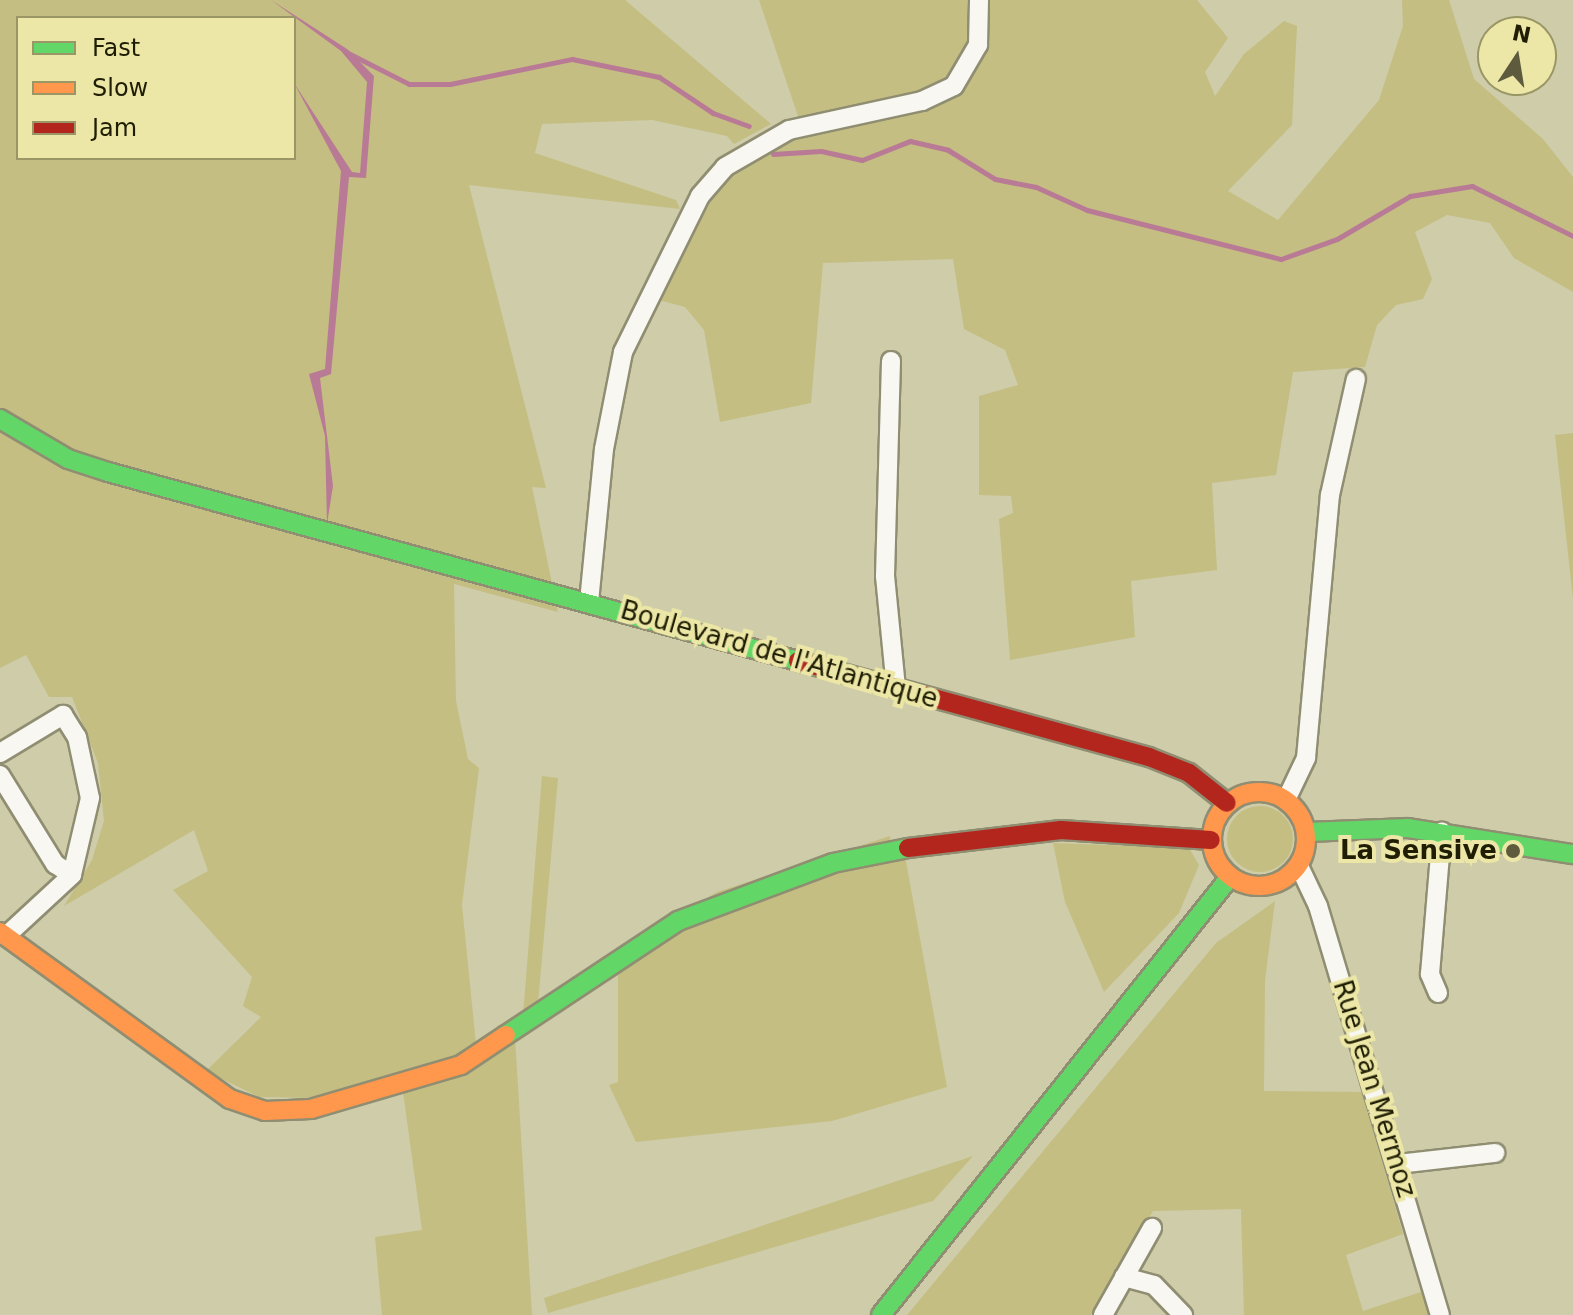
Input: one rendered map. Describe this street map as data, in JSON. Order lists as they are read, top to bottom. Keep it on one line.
{"streets":{"main road":["Boulevard de l'Atlantique"],"street":["Rue Jean Mermoz"]},"crossings":[["Boulevard de l'Atlantique","Rue Jean Mermoz"]],"places":["La Sensive"],"legend":["Fast","Slow","Jam"],"north":"top"}
